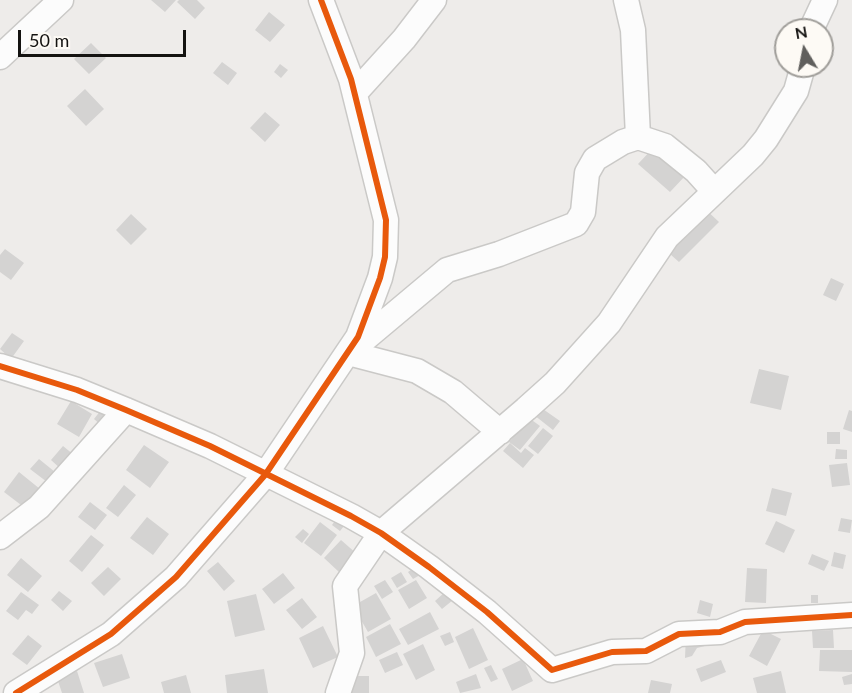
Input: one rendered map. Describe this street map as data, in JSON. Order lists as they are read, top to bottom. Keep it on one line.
{"scale_bar":"50 m","north":"top"}
